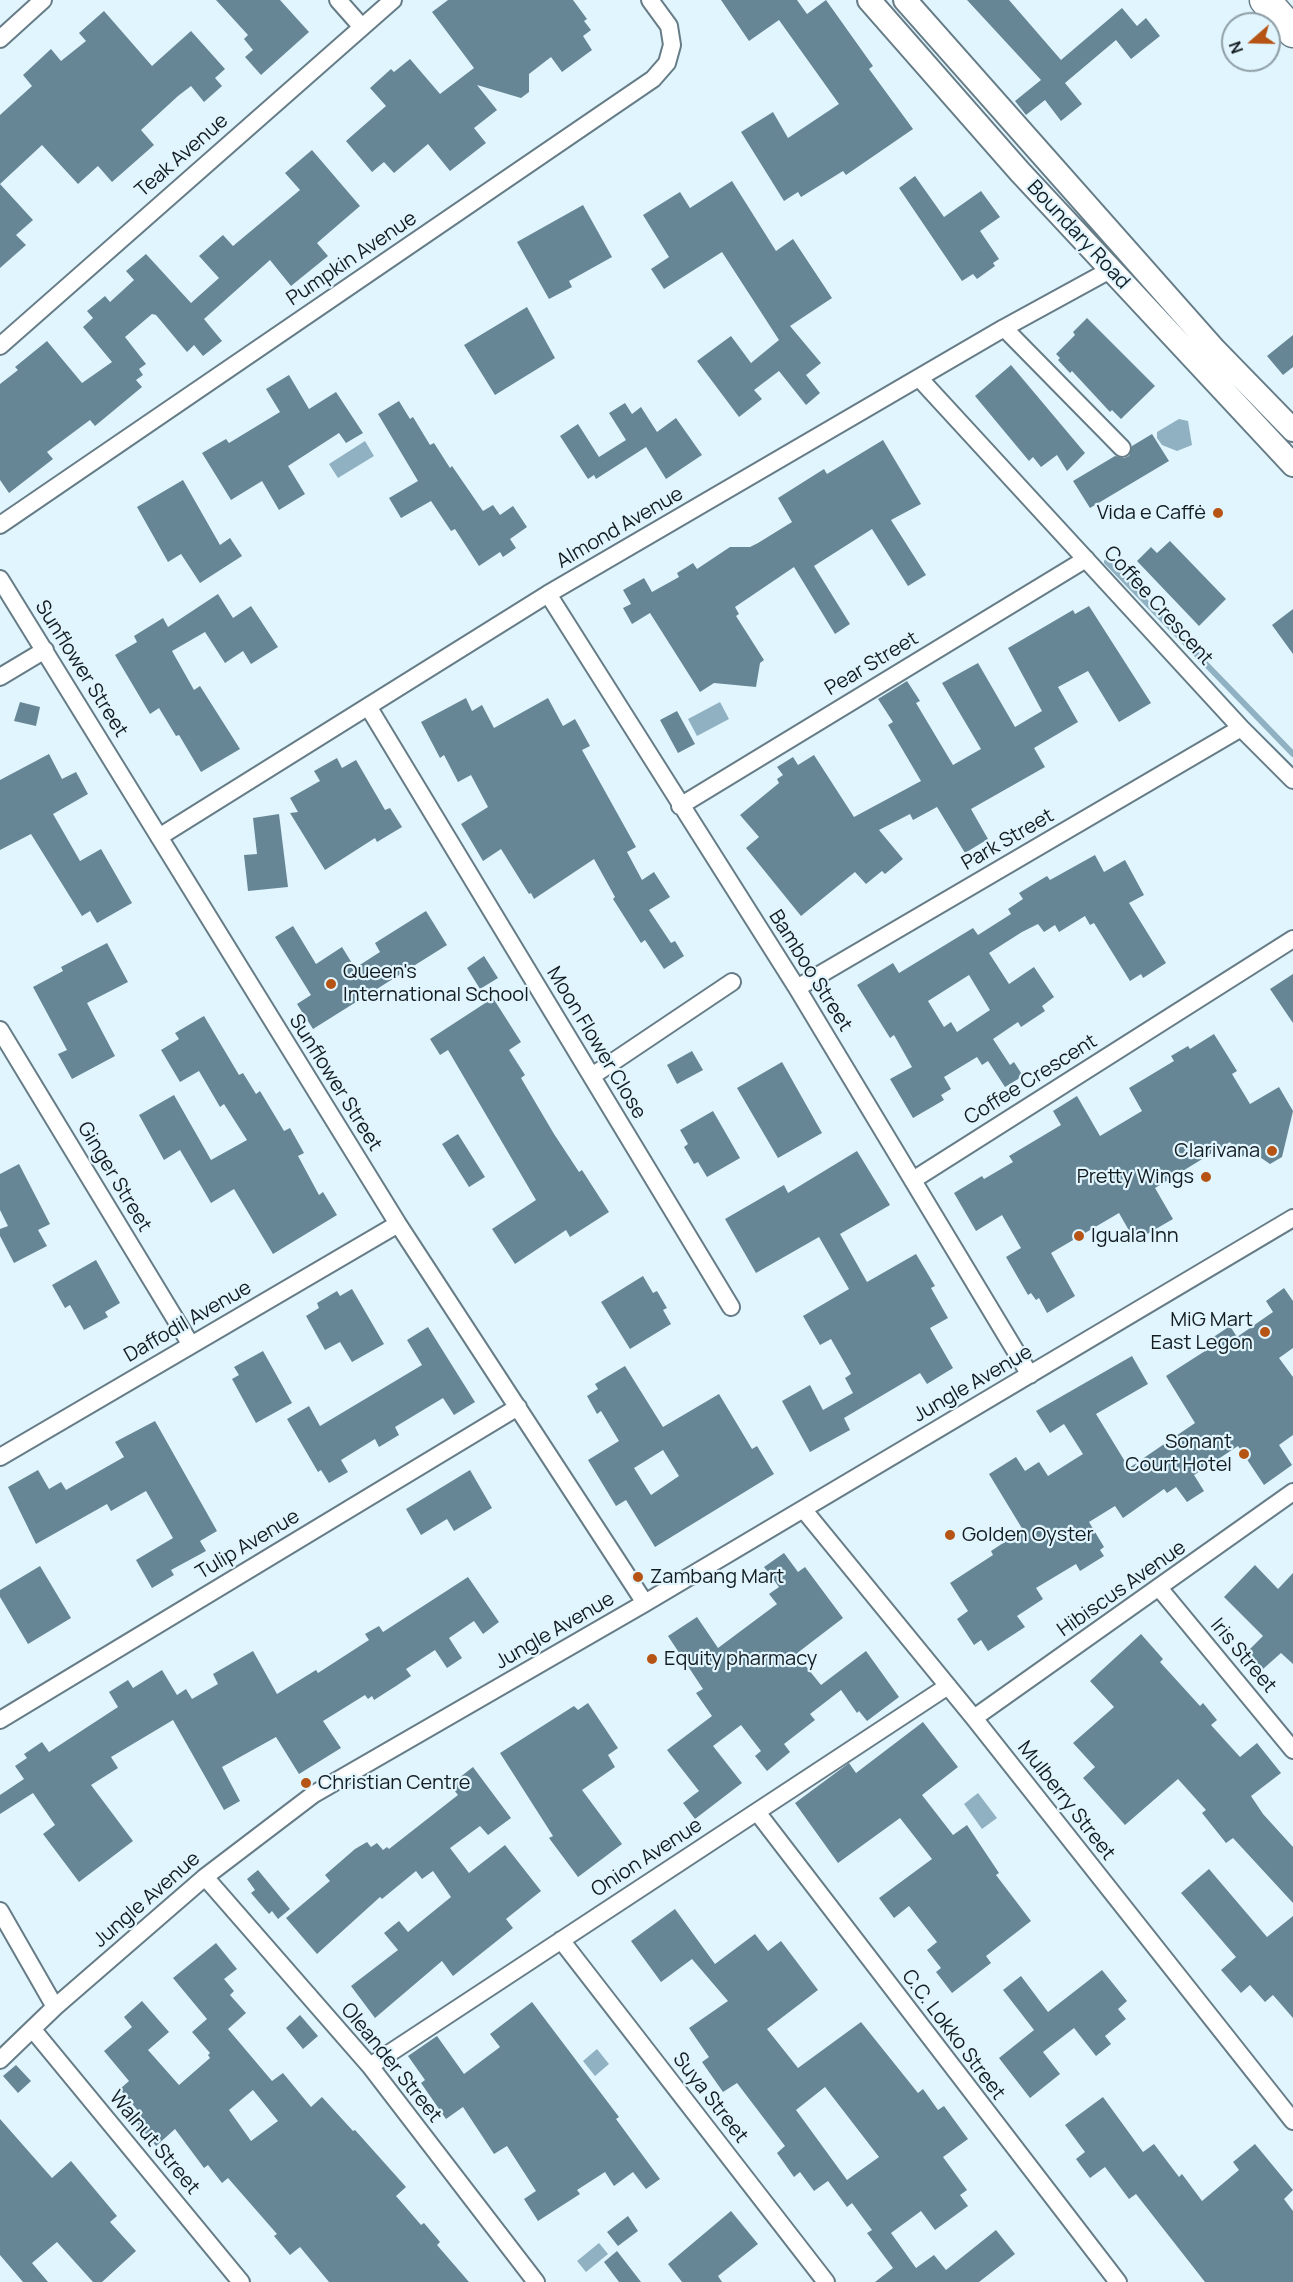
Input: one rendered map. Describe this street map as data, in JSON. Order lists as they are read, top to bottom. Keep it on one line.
{"streets":{"main road":["Boundary Road"],"street":["Teak Avenue","Pumpkin Avenue","Almond Avenue","Coffee Crescent","Pear Street","Sunflower Street","Park Street","Bamboo Street","Moon Flower Close","Ginger Street","Daffodil Avenue","Jungle Avenue","Tulip Avenue","Hibiscus Avenue","Iris Street","Mulberry Street","Onion Avenue","C.C. Lokko Street","Oleander Street","Suya Street","Walnut Street"]},"crossings":[["Boundary Road","Almond Avenue"],["Almond Avenue","Coffee Crescent"],["Almond Avenue","Sunflower Street"],["Almond Avenue","Bamboo Street"],["Almond Avenue","Moon Flower Close"],["Coffee Crescent","Pear Street"],["Coffee Crescent","Park Street"],["Coffee Crescent","Bamboo Street"],["Pear Street","Bamboo Street"],["Sunflower Street","Daffodil Avenue"],["Sunflower Street","Jungle Avenue"],["Sunflower Street","Tulip Avenue"],["Park Street","Bamboo Street"],["Bamboo Street","Jungle Avenue"],["Ginger Street","Daffodil Avenue"],["Jungle Avenue","Mulberry Street"],["Jungle Avenue","Oleander Street"],["Jungle Avenue","Walnut Street"],["Hibiscus Avenue","Iris Street"],["Hibiscus Avenue","Mulberry Street"],["Mulberry Street","Onion Avenue"],["Onion Avenue","C.C. Lokko Street"],["Onion Avenue","Oleander Street"],["Onion Avenue","Suya Street"]],"places":["Vida e Caffė","Queen's International School","Clarivana","Pretty Wings","Iguala Inn","MiG Mart East Legon","Sonant Court Hotel","Golden Oyster","Zambang Mart","Equity pharmacy","Christian Centre"],"north":"left"}
